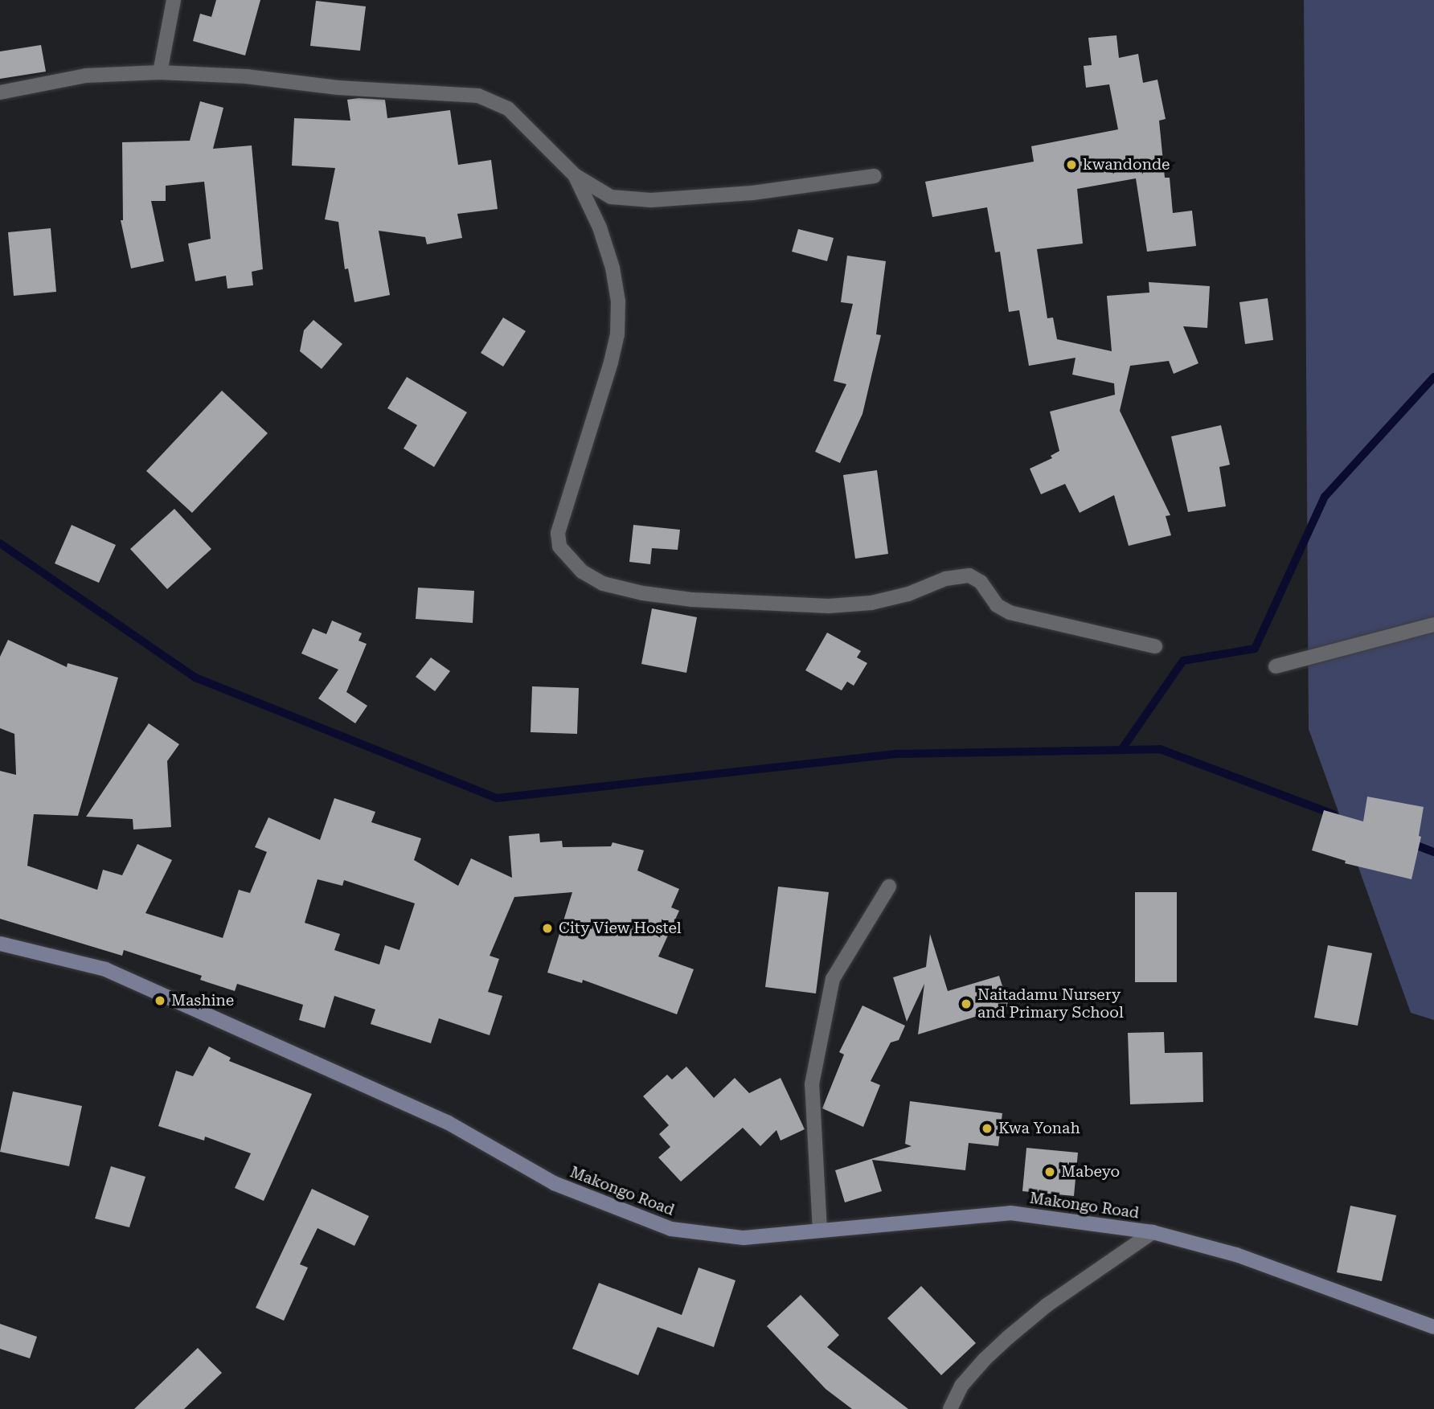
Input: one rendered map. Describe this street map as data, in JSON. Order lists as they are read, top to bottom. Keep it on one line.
{"streets":{"street":["Makongo Road"]},"places":["kwandonde","City View Hostel","Mashine","Naitadamu Nursery and Primary School","Kwa Yonah","Mabeyo"]}
